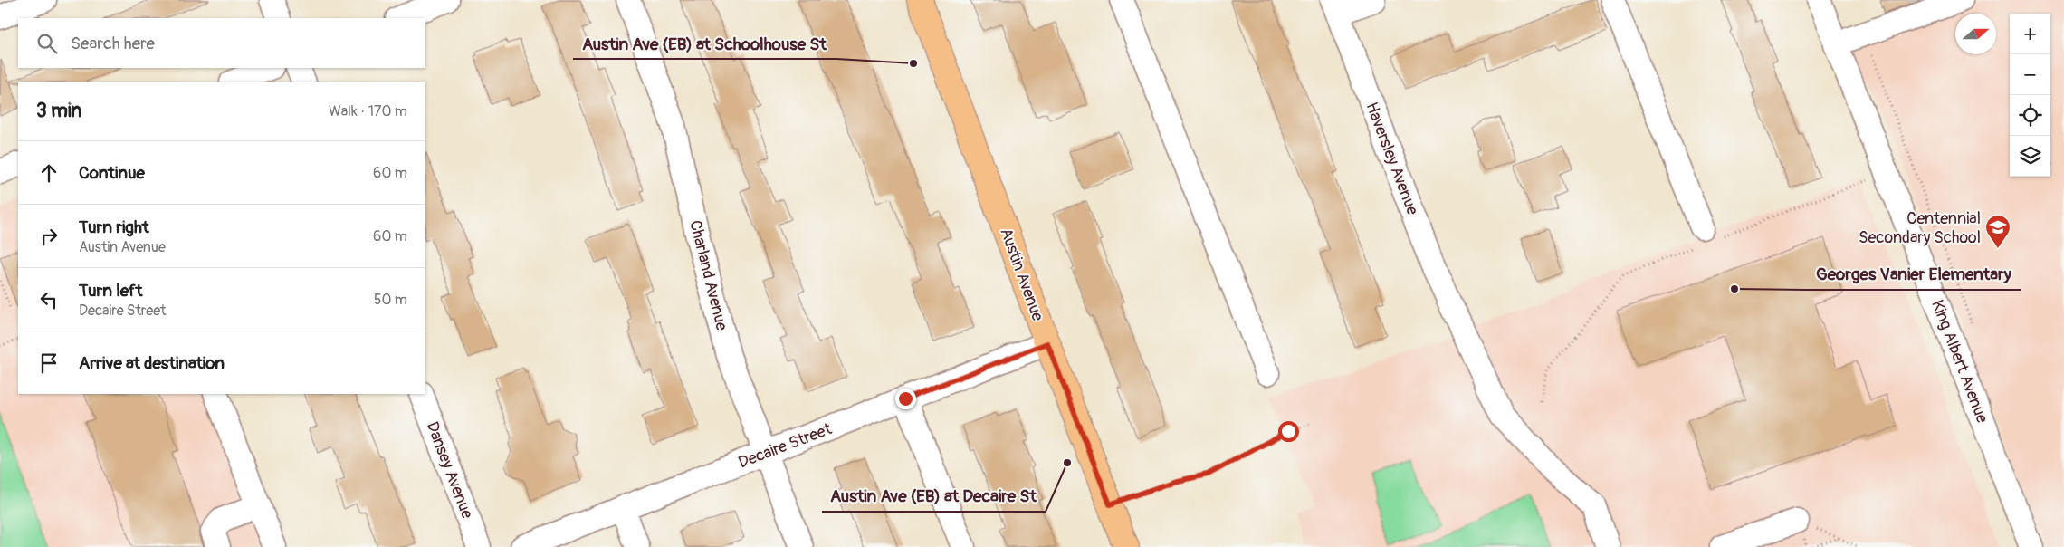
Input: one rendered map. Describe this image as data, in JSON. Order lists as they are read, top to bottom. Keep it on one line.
{"streets":{"main road":["Austin Avenue"],"street":["Haversley Avenue","Charland Avenue","King Albert Avenue","Decaire Street","Dansey Avenue"]},"crossings":[["Austin Avenue","Decaire Street"],["Charland Avenue","Decaire Street"]],"places":{"other":["Austin Ave (EB) at Schoolhouse St","Georges Vanier Elementary","Austin Ave (EB) at Decaire St"],"school or university":["Centennial Secondary School"]},"north":"right","page":{"map_buttons":["+","−"],"search":"Search here","heading":["3 min","Walk · 170 m"],"list":[["Continue","60 m"],["Turn right","Austin Avenue","60 m"],["Turn left","Decaire Street","50 m"],"Arrive at destination"]}}
